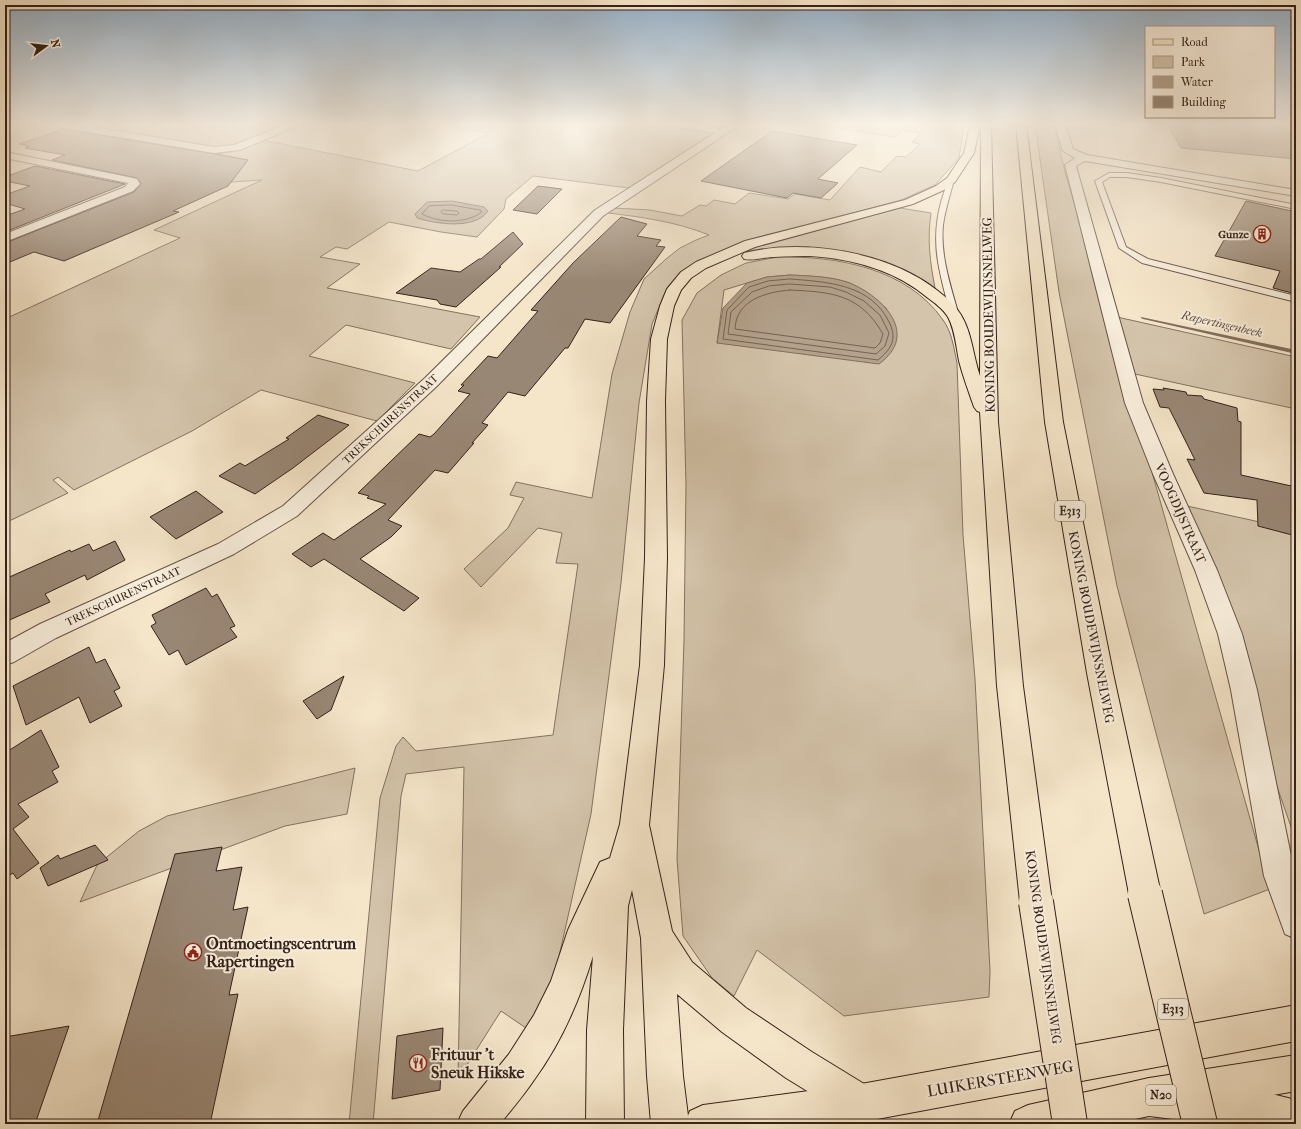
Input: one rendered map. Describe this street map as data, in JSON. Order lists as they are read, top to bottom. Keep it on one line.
{"streets":{"main road":["KONING BOUDEWIJNSNELWEG","E313","LUIKERSTEENWEG","N20"],"street":["TREKSCHURENSTRAAT","VOOGDIJSTRAAT"]},"water":["Rapertingenbeek"],"places":{"building":["Gunze"],"public building":["Ontmoetingscentrum Rapertingen"],"restaurant":["Frituur 't Sneuk Hikske"]},"legend":["Road","Park","Water","Building"],"north":"right"}
